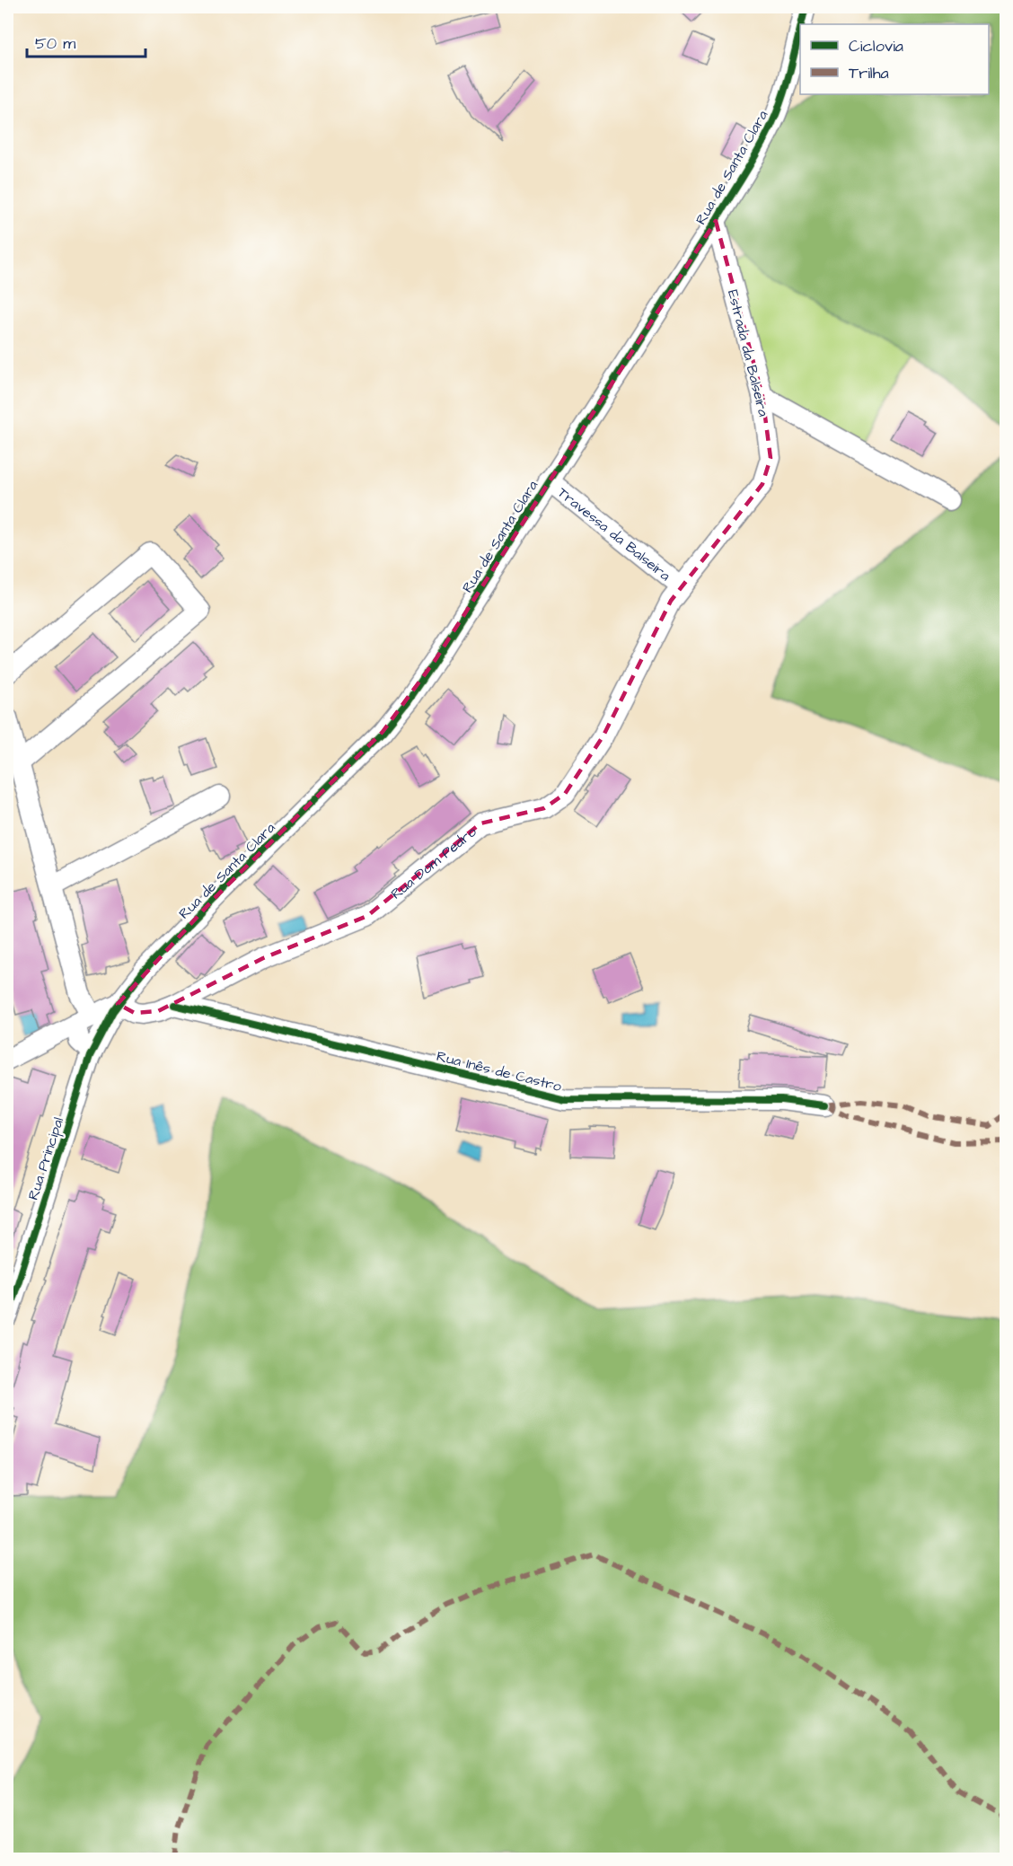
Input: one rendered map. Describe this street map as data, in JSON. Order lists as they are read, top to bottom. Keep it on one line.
{"streets":{"street":["Rua de Santa Clara","Estrada da Balseira","Travessa da Balseira","Rua Dom Pedro","Rua Inês de Castro","Rua Principal"]},"crossings":[["Rua de Santa Clara","Estrada da Balseira"],["Rua de Santa Clara","Travessa da Balseira"],["Rua de Santa Clara","Rua Dom Pedro"],["Rua de Santa Clara","Rua Principal"],["Estrada da Balseira","Travessa da Balseira"],["Estrada da Balseira","Rua Dom Pedro"],["Travessa da Balseira","Rua Dom Pedro"],["Rua Dom Pedro","Rua Inês de Castro"],["Rua Dom Pedro","Rua Principal"]],"legend":["Ciclovia","Trilha"],"scale_bar":"50 m"}
